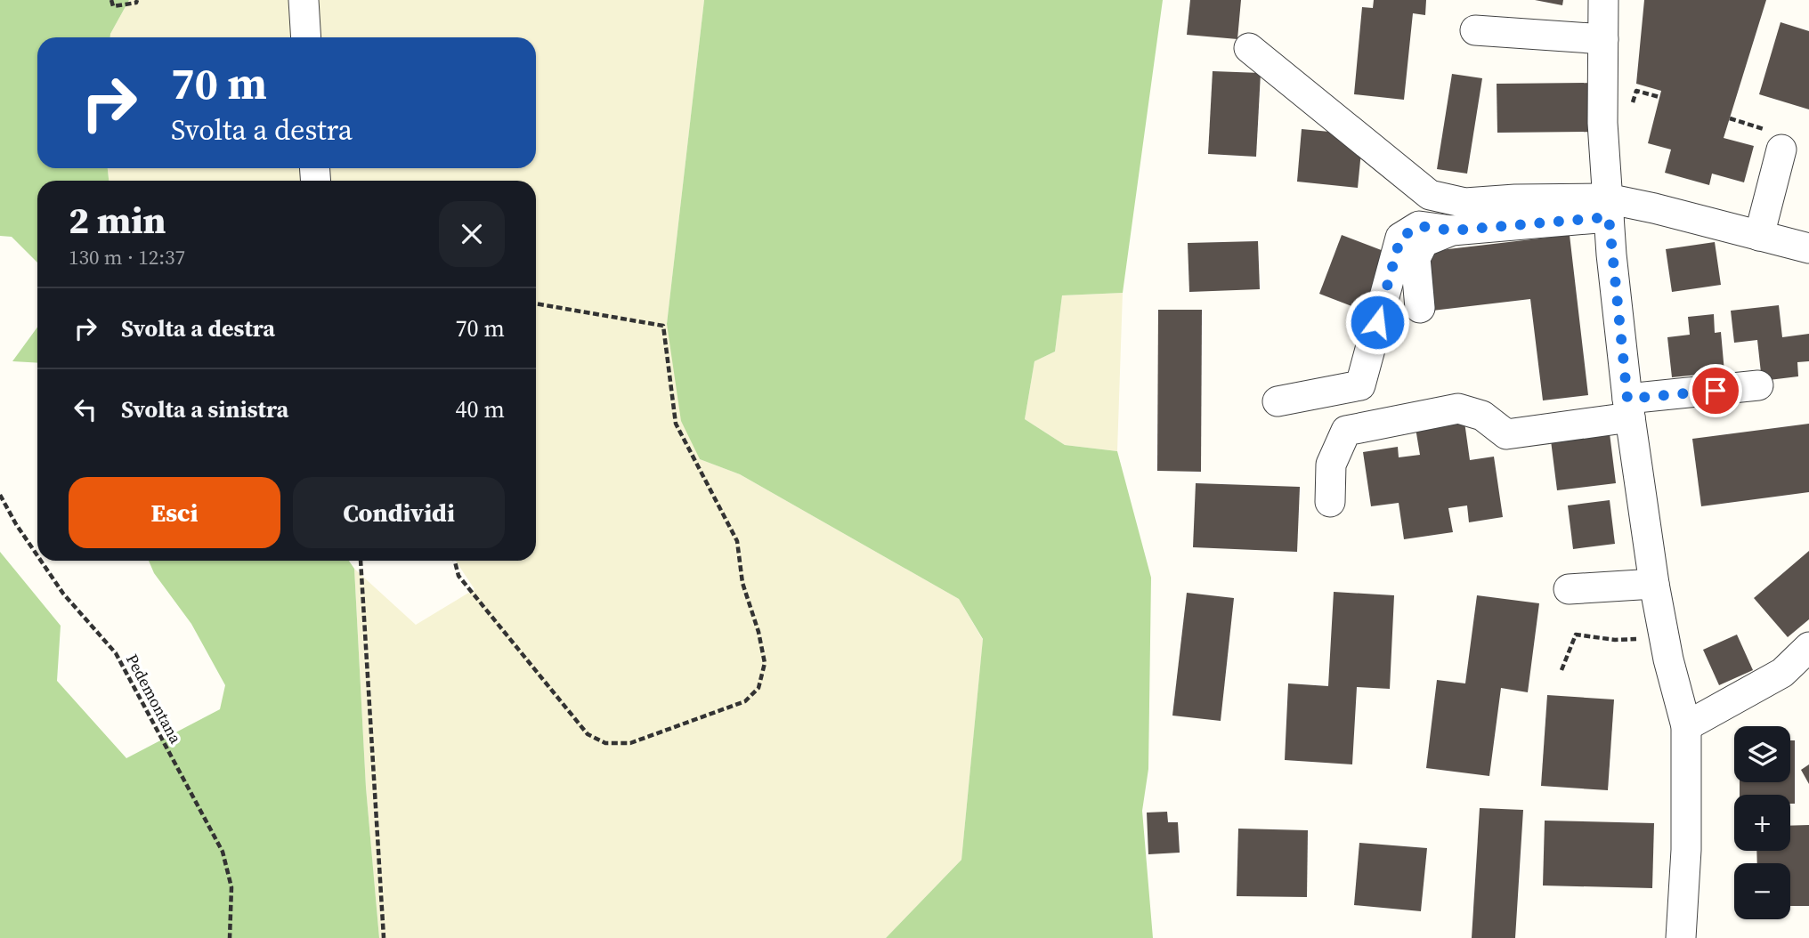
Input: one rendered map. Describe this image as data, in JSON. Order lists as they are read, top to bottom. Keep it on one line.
{"streets":{"path":["Pedemontana"]},"page":{"turn":["70 m","Svolta a destra"],"heading":["2 min","130 m · 12:37"],"list":[{"name":"Svolta a destra","value":"70 m"},{"name":"Svolta a sinistra","value":"40 m"}],"buttons":["Esci","Condividi"],"map_buttons":["+","−"]}}
